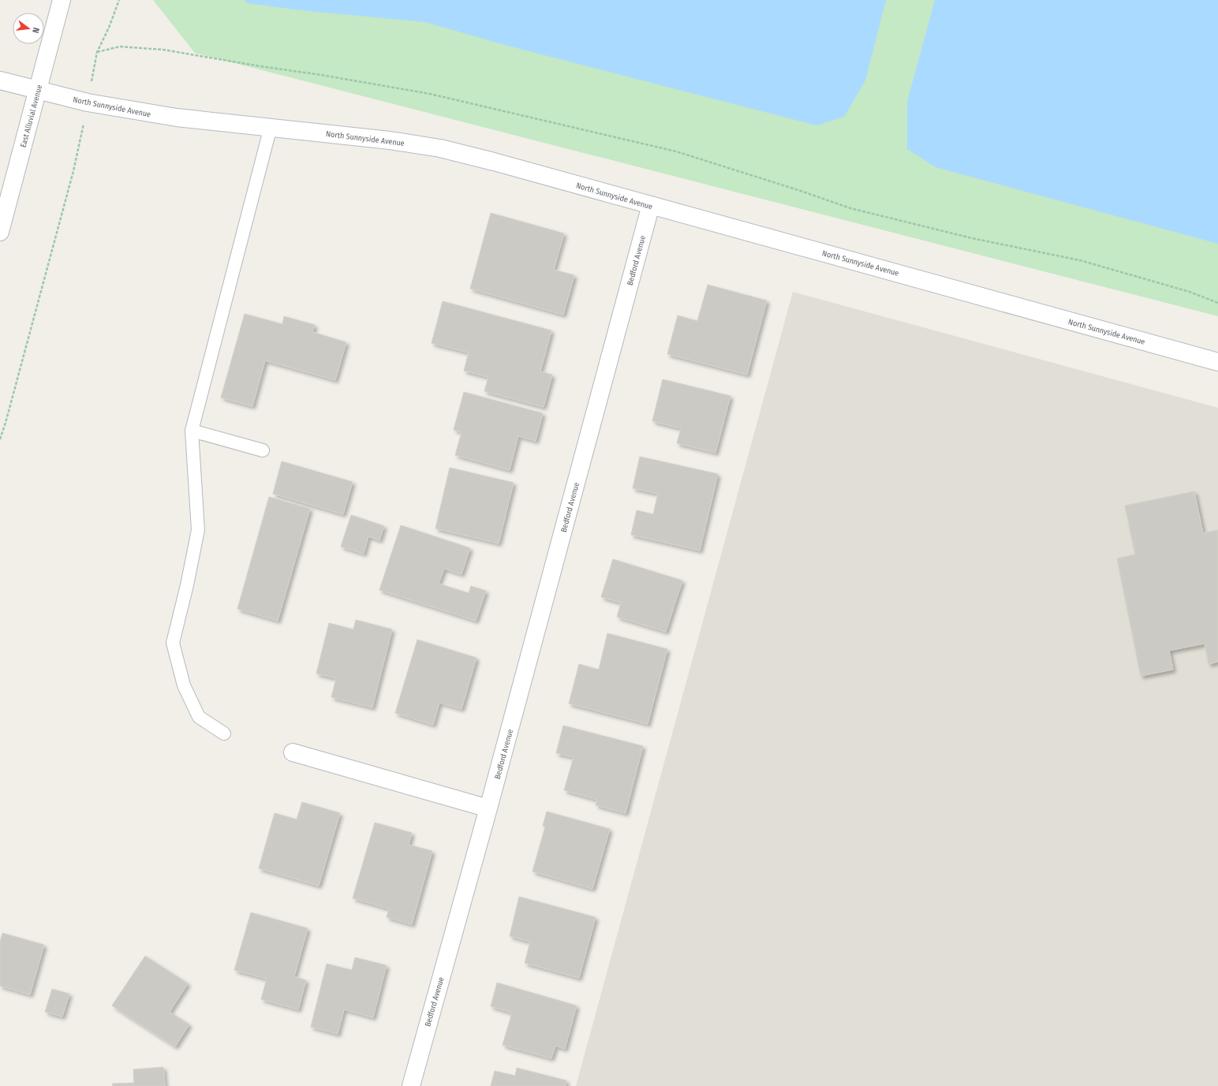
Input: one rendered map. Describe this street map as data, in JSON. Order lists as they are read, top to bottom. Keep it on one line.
{"streets":{"street":["North Sunnyside Avenue","East Alluvial Avenue","Bedford Avenue"]},"crossings":[["North Sunnyside Avenue","East Alluvial Avenue"],["North Sunnyside Avenue","Bedford Avenue"]],"north":"right"}
